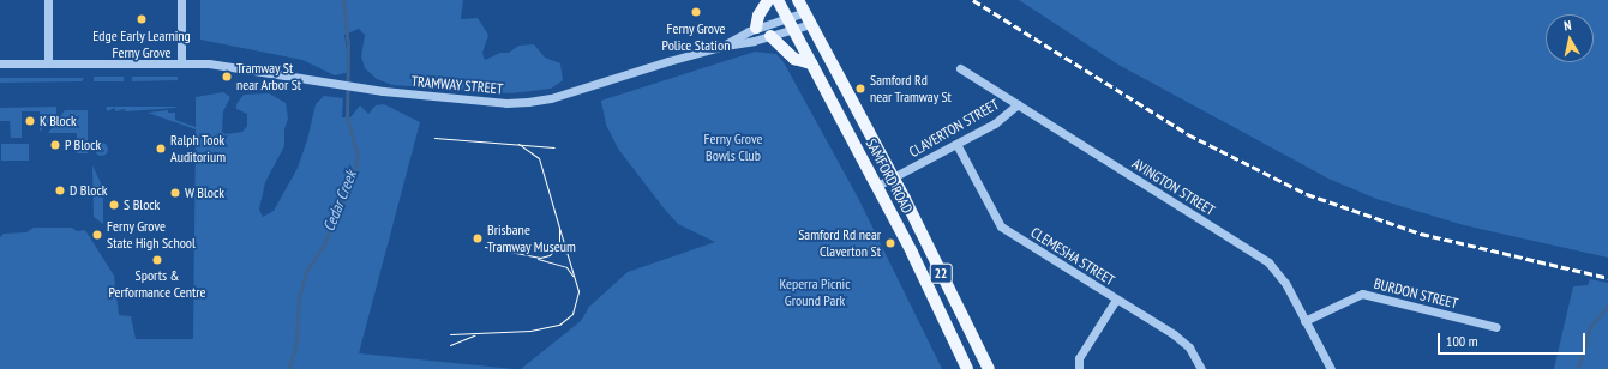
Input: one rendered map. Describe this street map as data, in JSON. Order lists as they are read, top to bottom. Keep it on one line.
{"streets":{"main road":["SAMFORD ROAD","22"],"street":["TRAMWAY STREET","CLAVERTON STREET","AVINGTON STREET","CLEMESHA STREET","BURDON STREET"]},"crossings":[["TRAMWAY STREET","SAMFORD ROAD"],["CLAVERTON STREET","SAMFORD ROAD"],["CLAVERTON STREET","AVINGTON STREET"],["CLAVERTON STREET","CLEMESHA STREET"],["AVINGTON STREET","BURDON STREET"]],"water":["Cedar Creek"],"parks":["Ferny Grove Bowls Club","Keperra Picnic Ground Park"],"places":["Ferny Grove Police Station","Edge Early Learning Ferny Grove","Tramway St near Arbor St","Samford Rd near Tramway St","K Block","P Block","Ralph Took Auditorium","D Block","W Block","S Block","Ferny Grove State High School","Brisbane Tramway Museum","Samford Rd near Claverton St","Sports & Performance Centre"],"scale_bar":"100 m","north":"top"}
